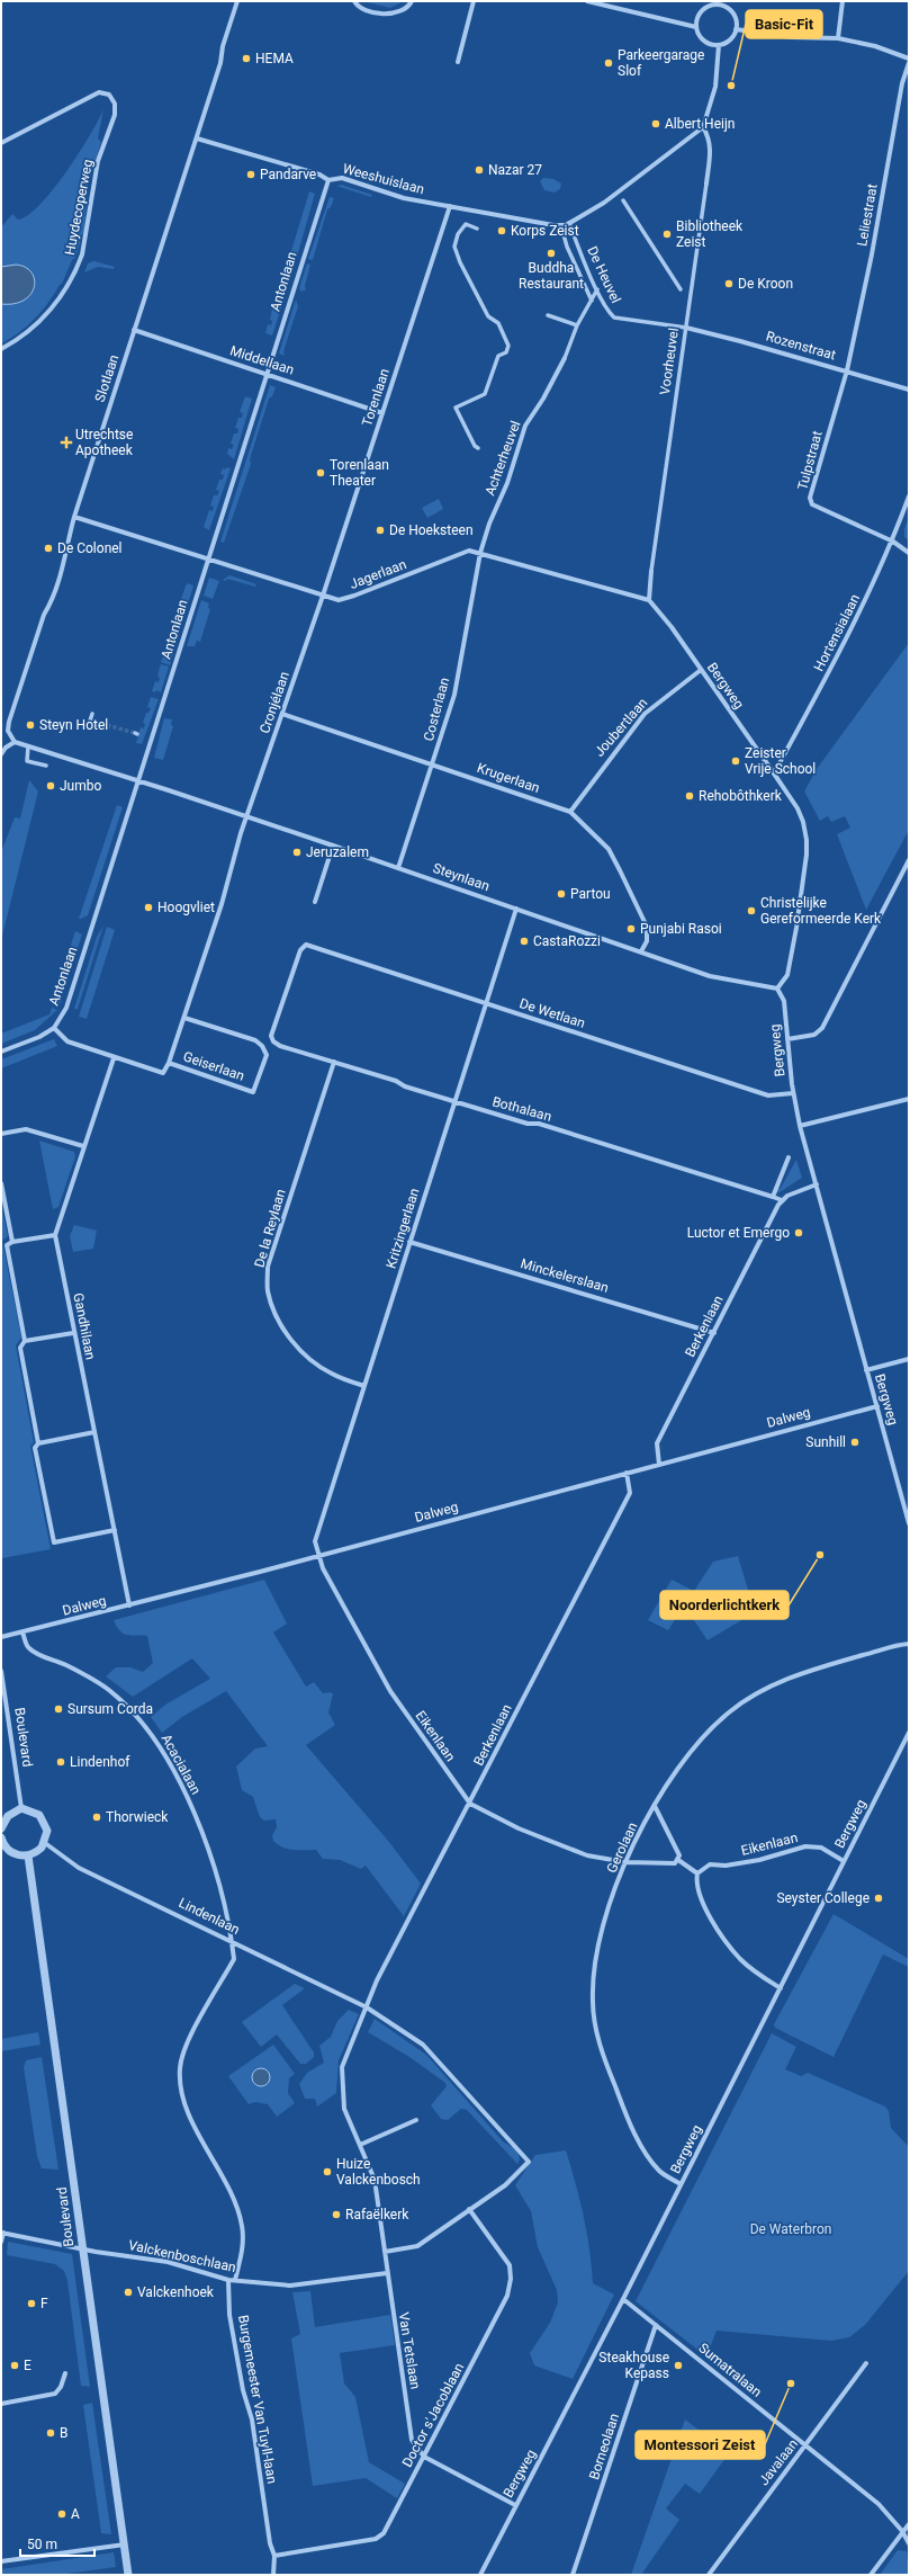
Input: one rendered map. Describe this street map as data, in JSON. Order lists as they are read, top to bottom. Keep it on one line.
{"streets":{"street":["Weeshuislaan","Huydecoperweg","Leliestraat","De Heuvel","Antonlaan","Rozenstraat","Middellaan","Voorheuvel","Slotlaan","Torenlaan","Achterheuvel","Tulpstraat","Jagerlaan","Hortensialaan","Bergweg","Cronjélaan","Costerlaan","Joubertlaan","Krugerlaan","Steynlaan","De Wetlaan","Geiserlaan","Bothalaan","De la Reylaan","Kritzingerlaan","Minckelerslaan","Gandhilaan","Berkenlaan","Dalweg","Eikenlaan","Boulevard","Acacialaan","Gerolaan","Lindenlaan","Valckenboschlaan","Van Tetslaan","Sumatralaan","Burgemeester Van Tuyll-laan","Doctor s'Jacoblaan","Borneolaan","Javalaan"]},"crossings":[["Weeshuislaan","Antonlaan"],["Weeshuislaan","Slotlaan"],["Weeshuislaan","Torenlaan"],["Leliestraat","Rozenstraat"],["Leliestraat","Tulpstraat"],["De Heuvel","Rozenstraat"],["De Heuvel","Voorheuvel"],["De Heuvel","Achterheuvel"],["Antonlaan","Middellaan"],["Antonlaan","Jagerlaan"],["Antonlaan","Steynlaan"],["Antonlaan","Geiserlaan"],["Rozenstraat","Voorheuvel"],["Rozenstraat","Tulpstraat"],["Middellaan","Slotlaan"],["Middellaan","Torenlaan"],["Voorheuvel","Jagerlaan"],["Slotlaan","Jagerlaan"],["Slotlaan","Steynlaan"],["Torenlaan","Jagerlaan"],["Torenlaan","Cronjélaan"],["Achterheuvel","Jagerlaan"],["Achterheuvel","Costerlaan"],["Tulpstraat","Hortensialaan"],["Jagerlaan","Bergweg"],["Jagerlaan","Cronjélaan"],["Jagerlaan","Costerlaan"],["Hortensialaan","Bergweg"],["Bergweg","Joubertlaan"],["Bergweg","Steynlaan"],["Bergweg","De Wetlaan"],["Bergweg","Dalweg"],["Bergweg","Eikenlaan"],["Bergweg","Gerolaan"],["Bergweg","Van Tetslaan"],["Bergweg","Sumatralaan"],["Cronjélaan","Krugerlaan"],["Cronjélaan","Steynlaan"],["Cronjélaan","Geiserlaan"],["Costerlaan","Krugerlaan"],["Costerlaan","Steynlaan"],["Joubertlaan","Krugerlaan"],["Krugerlaan","Steynlaan"],["Steynlaan","Geiserlaan"],["Steynlaan","Kritzingerlaan"],["De Wetlaan","Bothalaan"],["De Wetlaan","Kritzingerlaan"],["Geiserlaan","Gandhilaan"],["Bothalaan","De la Reylaan"],["Bothalaan","Kritzingerlaan"],["De la Reylaan","Kritzingerlaan"],["Kritzingerlaan","Minckelerslaan"],["Kritzingerlaan","Dalweg"],["Kritzingerlaan","Eikenlaan"],["Minckelerslaan","Berkenlaan"],["Gandhilaan","Dalweg"],["Berkenlaan","Dalweg"],["Berkenlaan","Eikenlaan"],["Berkenlaan","Lindenlaan"],["Berkenlaan","Van Tetslaan"],["Dalweg","Eikenlaan"],["Dalweg","Acacialaan"],["Eikenlaan","Gerolaan"],["Boulevard","Valckenboschlaan"],["Acacialaan","Lindenlaan"],["Lindenlaan","Van Tetslaan"],["Lindenlaan","Doctor s'Jacoblaan"],["Valckenboschlaan","Van Tetslaan"],["Valckenboschlaan","Burgemeester Van Tuyll-laan"],["Van Tetslaan","Doctor s'Jacoblaan"],["Sumatralaan","Borneolaan"],["Sumatralaan","Javalaan"],["Burgemeester Van Tuyll-laan","Doctor s'Jacoblaan"]],"parks":["De Waterbron"],"places":{"other":["HEMA","Parkeergarage Slof","Basic-Fit","Albert Heijn","Nazar 27","Pandarve","Korps Zeist","Bibliotheek Zeist","Buddha Restaurant","De Kroon","Torenlaan Theater","De Hoeksteen","De Colonel","Steyn Hotel","Zeister Vrije School","Jumbo","Rehobôthkerk","Jeruzalem","Partou","Hoogvliet","Christelijke Gereformeerde Kerk","Punjabi Rasoi","CastaRozzi","Luctor et Emergo","Sunhill","Noorderlichtkerk","Sursum Corda","Lindenhof","Thorwieck","Seyster College","Huize Valckenbosch","Rafaëlkerk","Valckenhoek","F","E","Steakhouse Kepass","Montessori Zeist","B","A"],"health":["Utrechtse Apotheek"]},"scale_bar":"50 m"}
